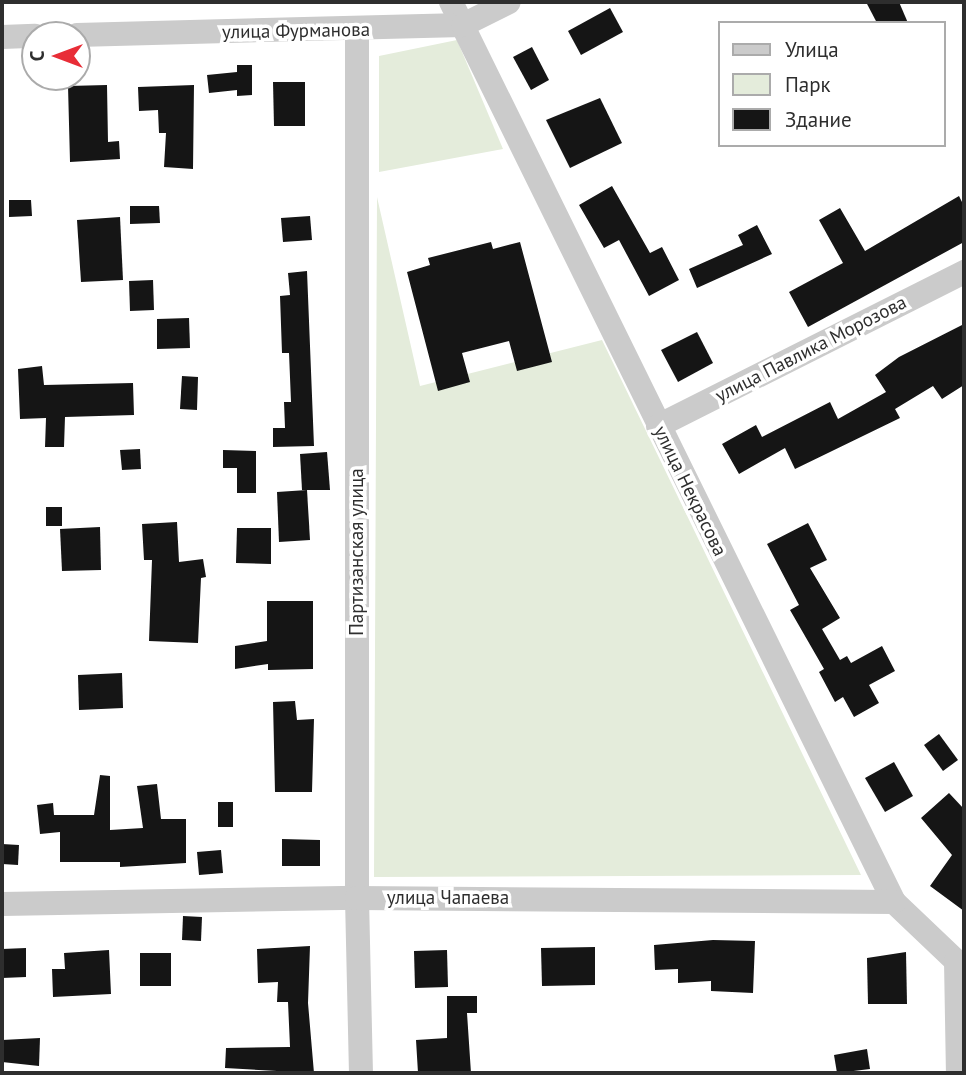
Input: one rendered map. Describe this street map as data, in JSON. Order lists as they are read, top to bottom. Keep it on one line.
{"streets":{"street":["улица Фурманова","улица Павлика Морозова","улица Некрасова","Партизанская улица","улица Чапаева"]},"crossings":[["улица Фурманова","улица Некрасова"],["улица Фурманова","Партизанская улица"],["улица Павлика Морозова","улица Некрасова"],["улица Некрасова","улица Чапаева"],["Партизанская улица","улица Чапаева"]],"legend":["Улица","Парк","Здание"],"north":"left"}
